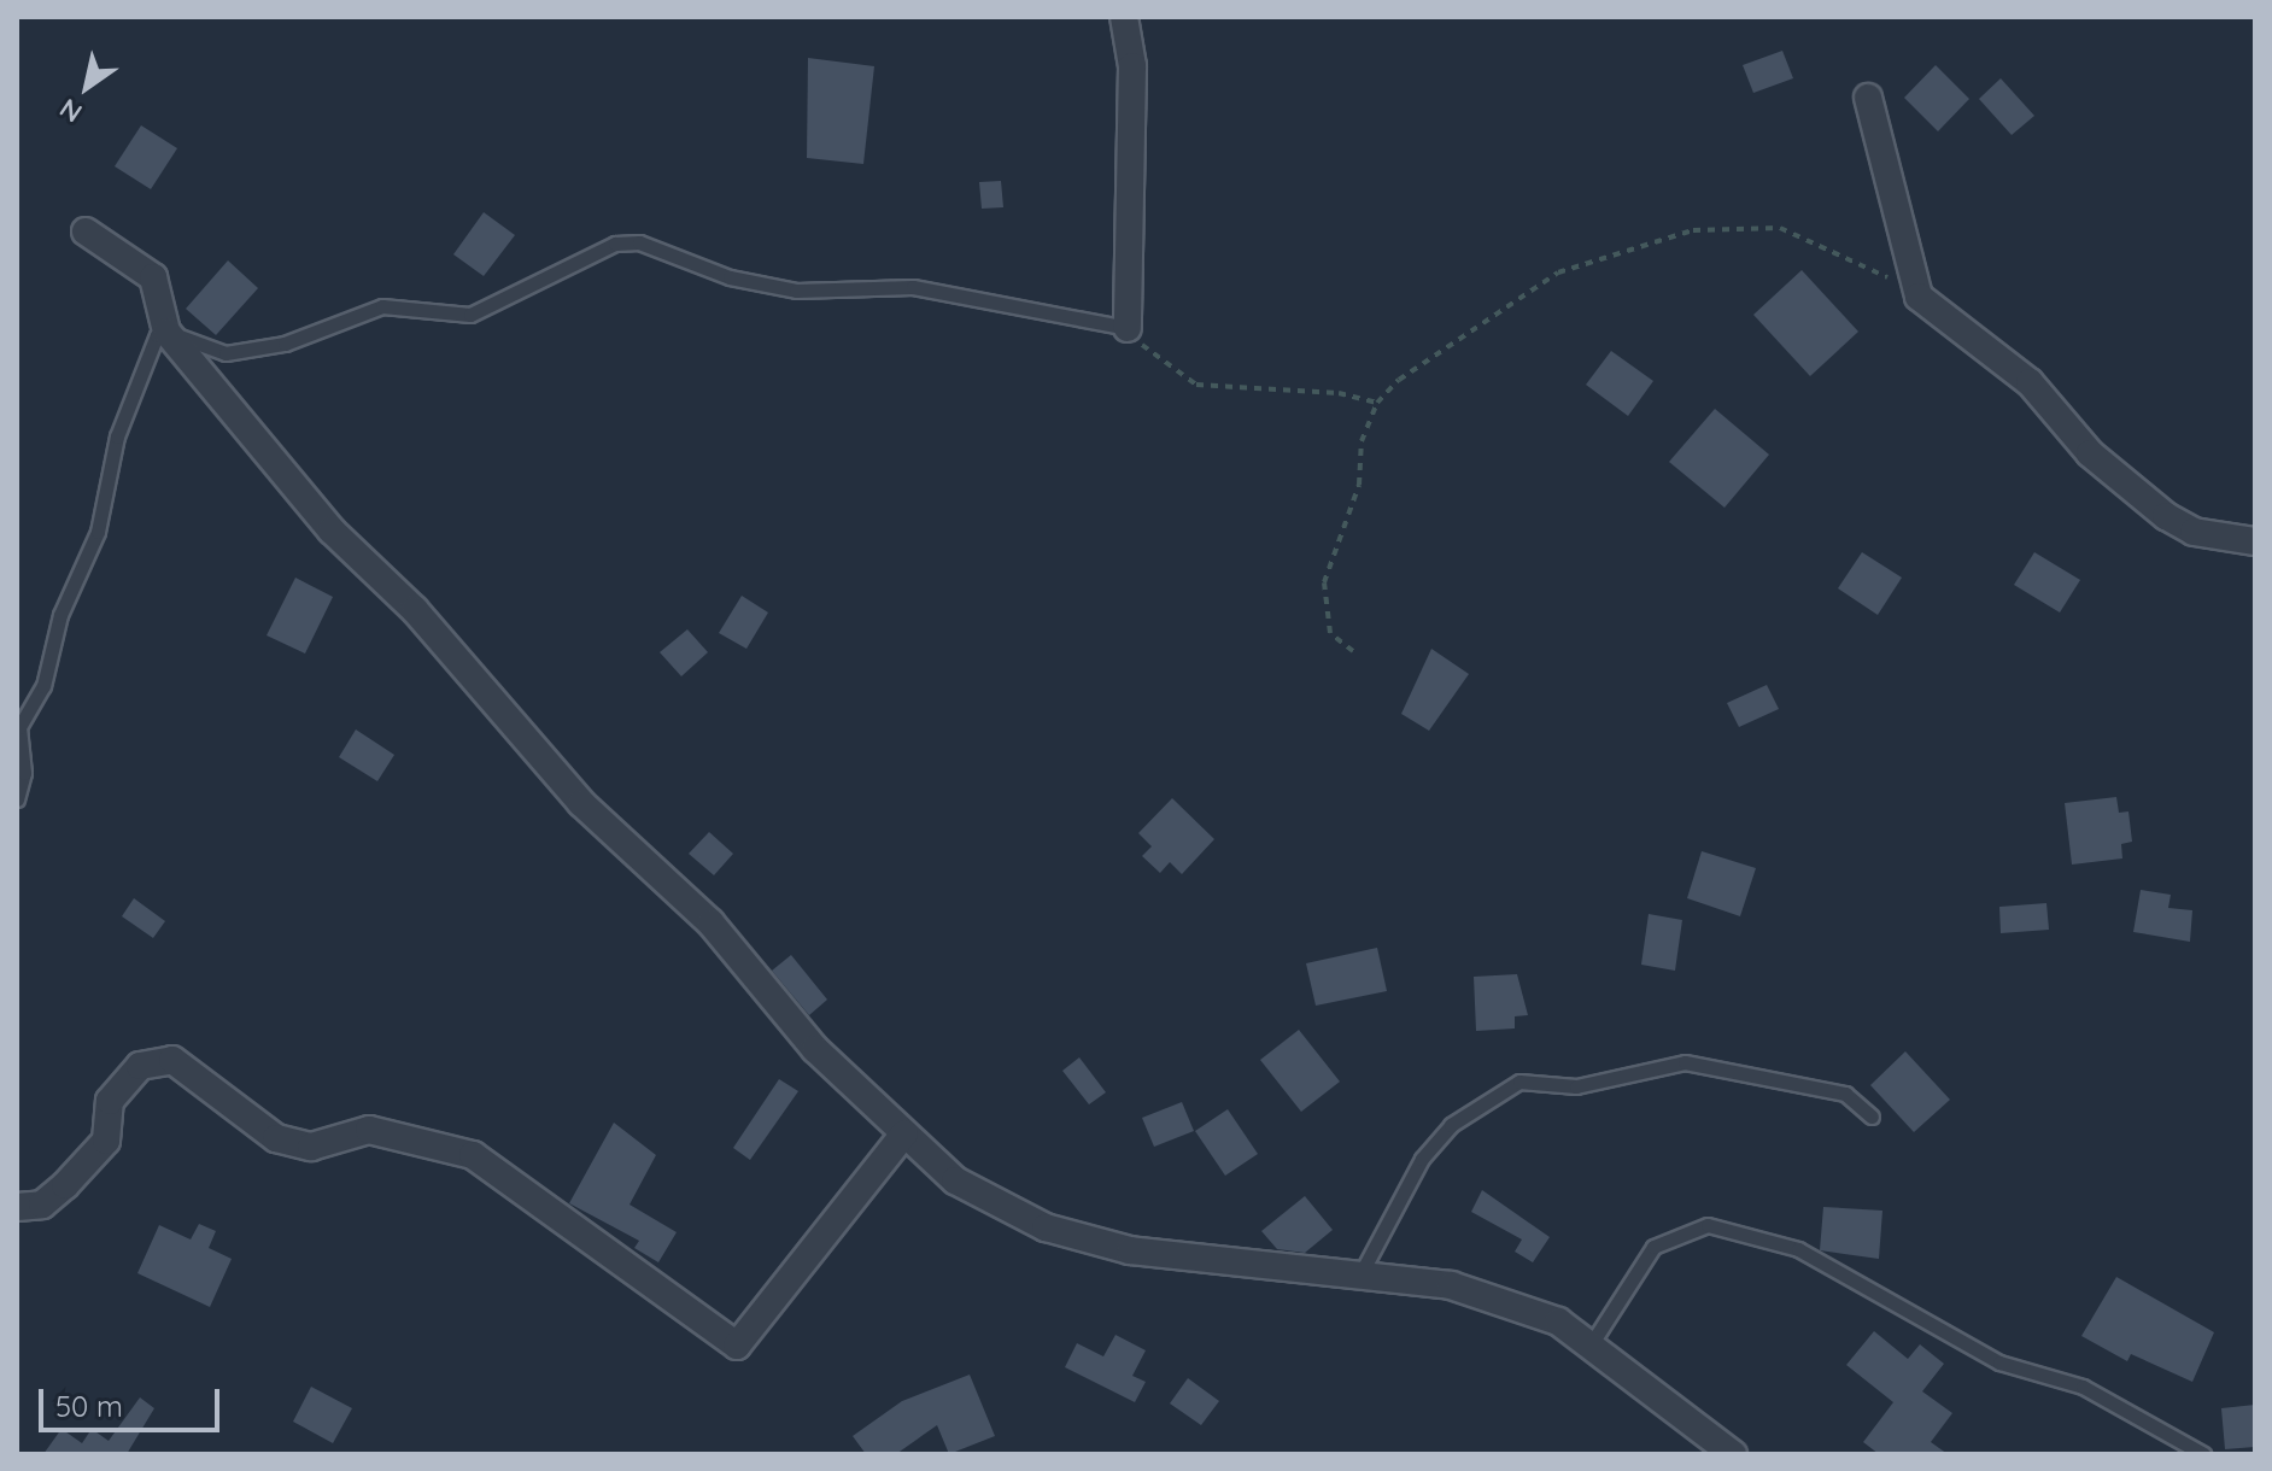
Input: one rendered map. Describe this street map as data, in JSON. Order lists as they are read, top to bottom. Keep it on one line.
{"scale_bar":"50 m","north":"bottom left"}
